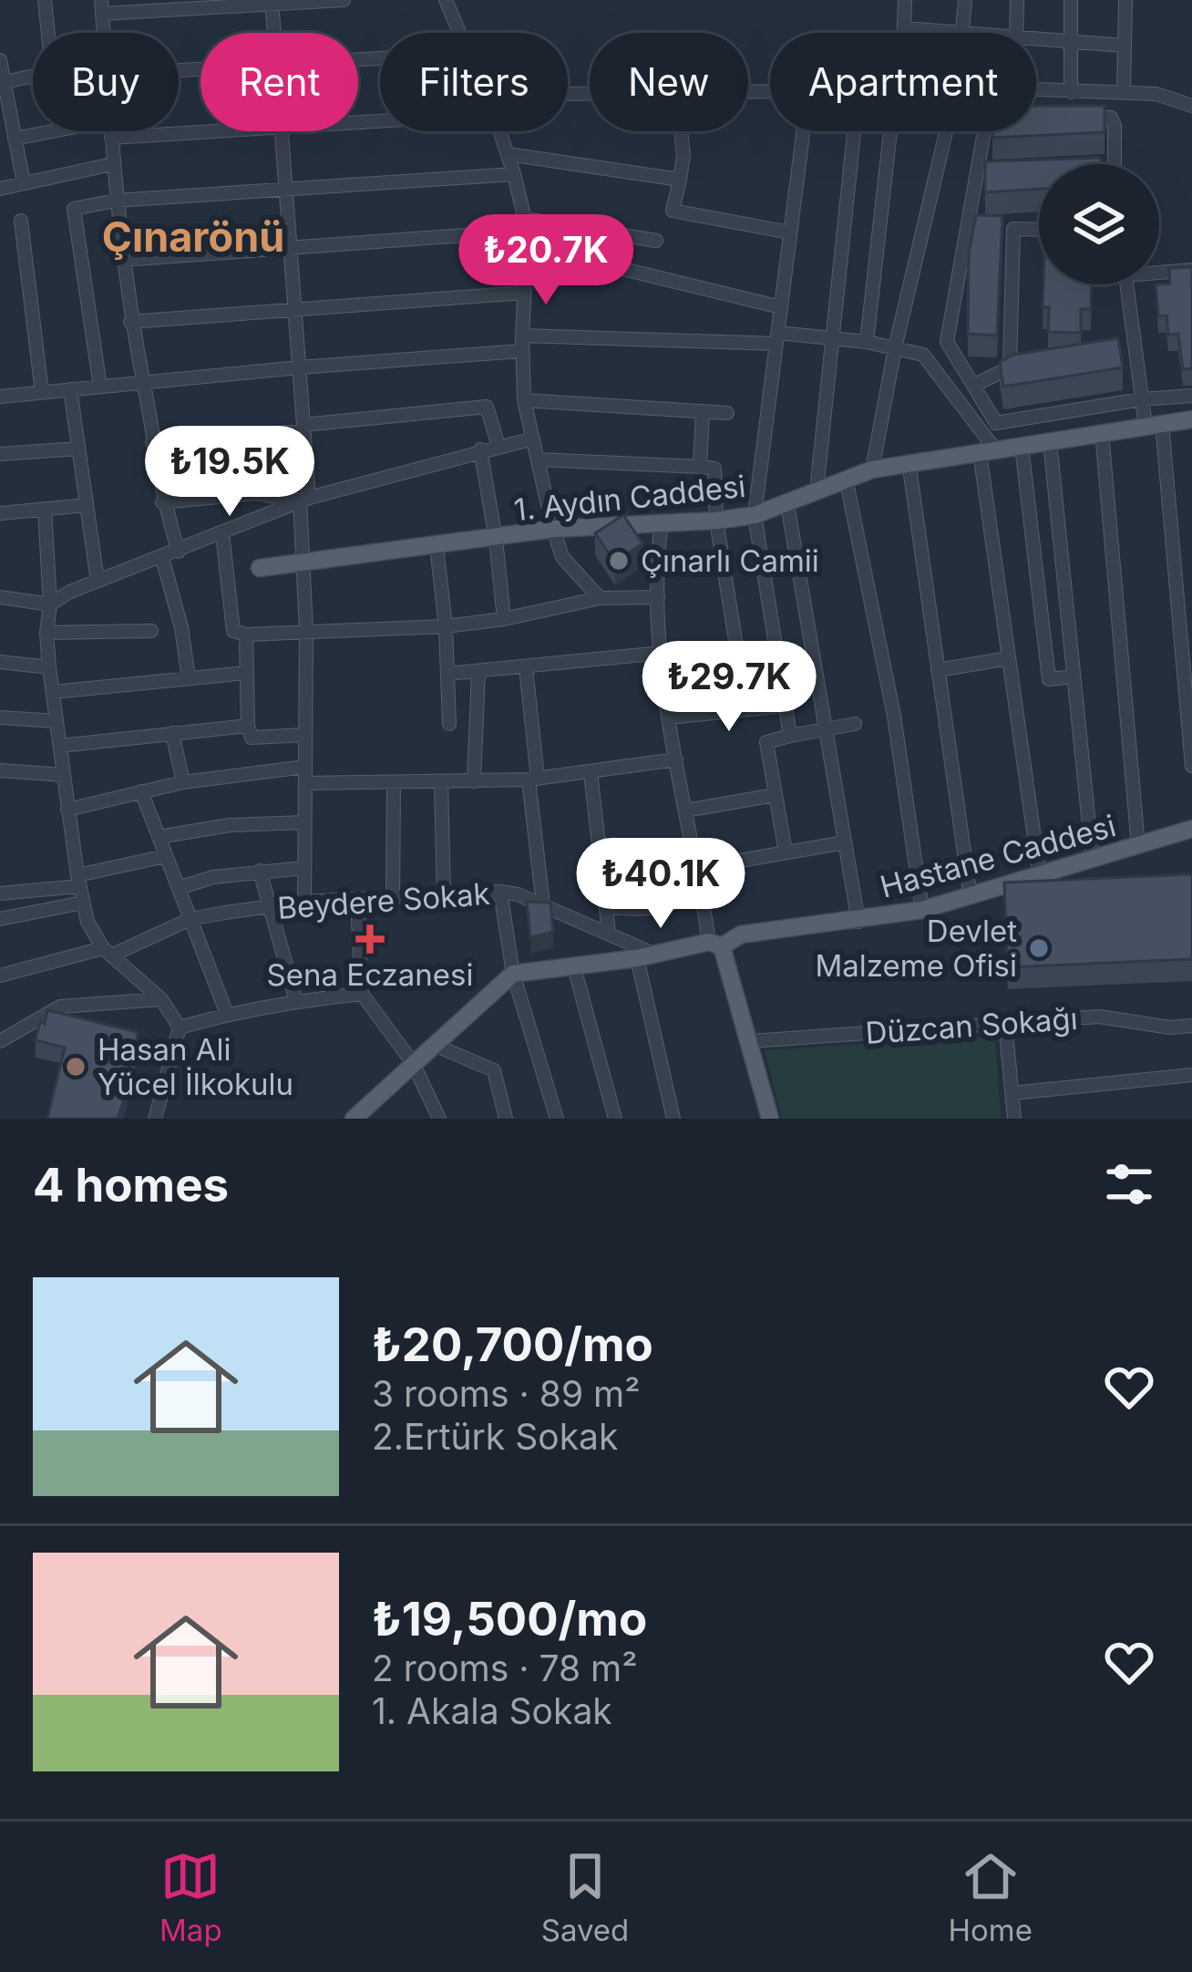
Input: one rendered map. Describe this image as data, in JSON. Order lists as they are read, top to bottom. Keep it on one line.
{"streets":{"main road":["1. Aydın Caddesi","Hastane Caddesi"],"street":["Beydere Sokak","Düzcan Sokağı"]},"crossings":[["Hastane Caddesi","Beydere Sokak"]],"districts":["Çınarönü"],"places":{"other":["Çınarlı Camii","Devlet Malzeme Ofisi","Hasan Ali Yücel İlkokulu"],"health":["Sena Eczanesi"]},"page":{"chip":["Buy","Rent","Filters","New","Apartment"],"price":["₺20.7K","₺19.5K","₺29.7K","₺40.1K"],"heading":"4 homes","list":[{"name":"₺20,700/mo","note":"3 rooms · 89 m² · 2.Ertürk Sokak"},{"name":"₺19,500/mo","note":"2 rooms · 78 m² · 1. Akala Sokak"}],"tabs":["Map","Saved","Home"]}}
